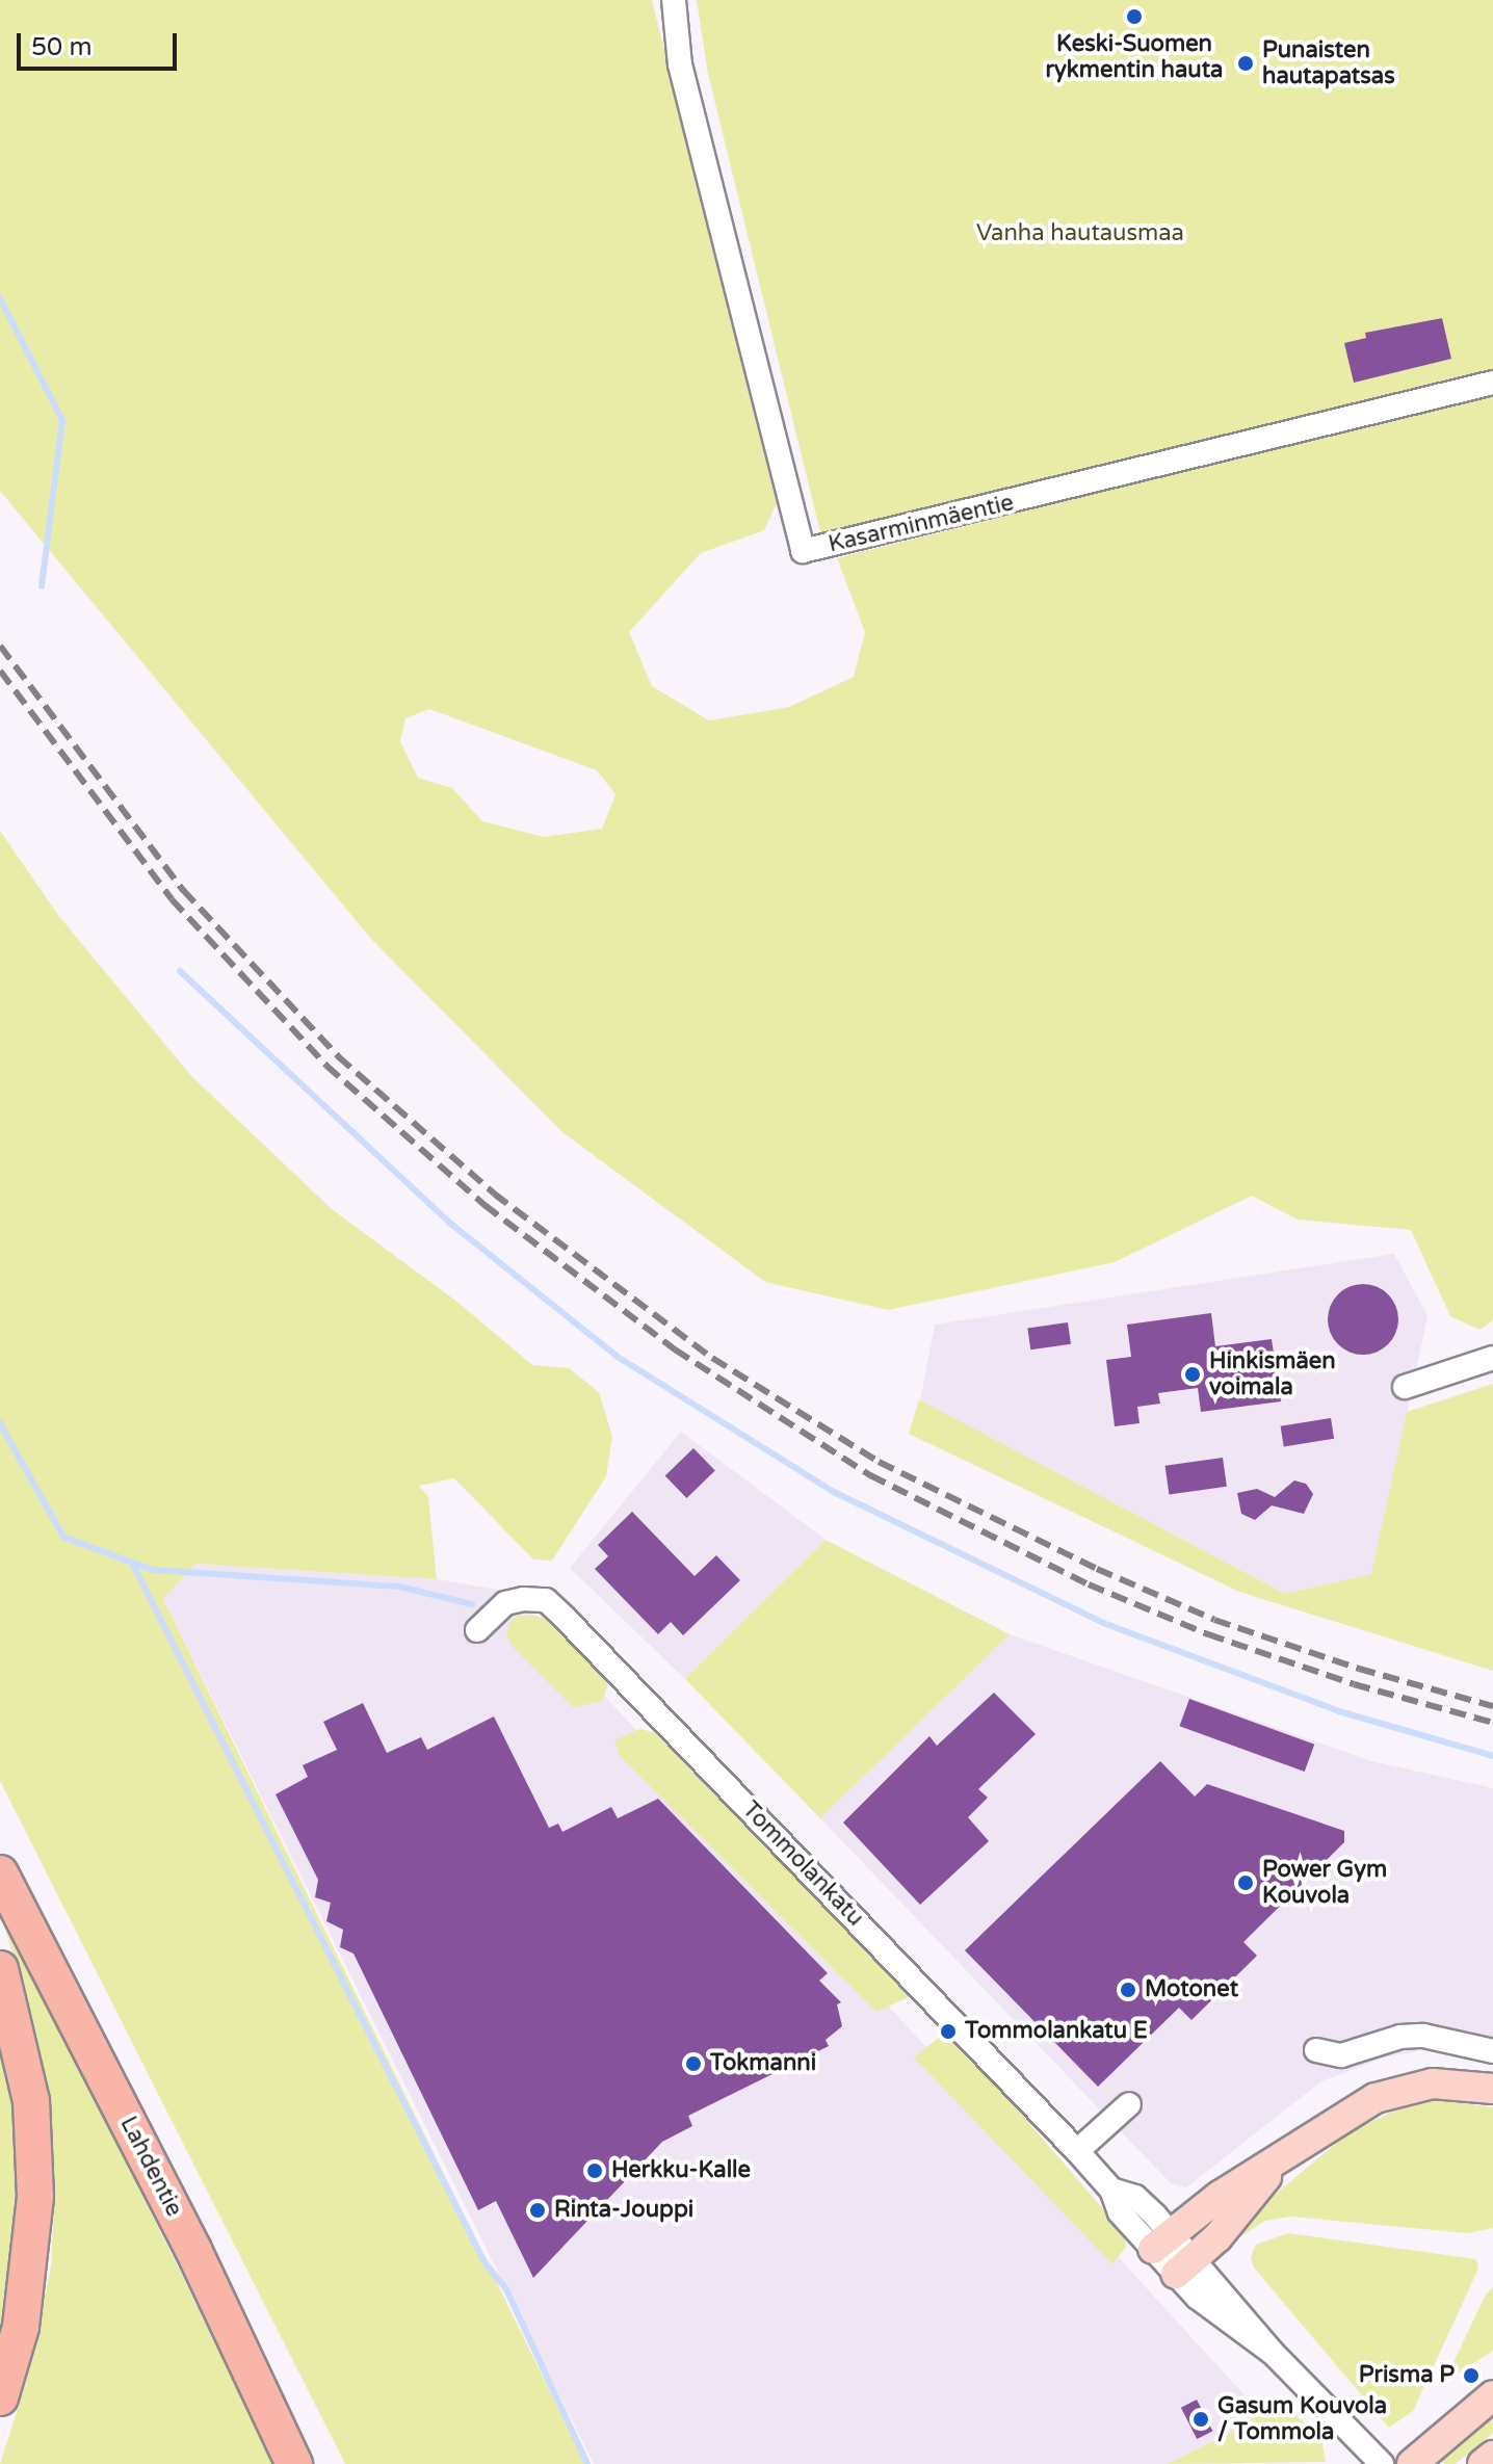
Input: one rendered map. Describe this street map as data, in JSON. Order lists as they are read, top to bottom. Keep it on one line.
{"streets":{"highway":["Lahdentie"],"street":["Kasarminmäentie","Tommolankatu"]},"parks":["Vanha hautausmaa"],"places":["Keski-Suomen rykmentin hauta","Punaisten hautapatsas","Hinkismäen voimala","Power Gym Kouvola","Motonet","Tommolankatu E","Tokmanni","Herkku-Kalle","Rinta-Jouppi","Prisma P","Gasum Kouvola / Tommola"],"scale_bar":"50 m"}
